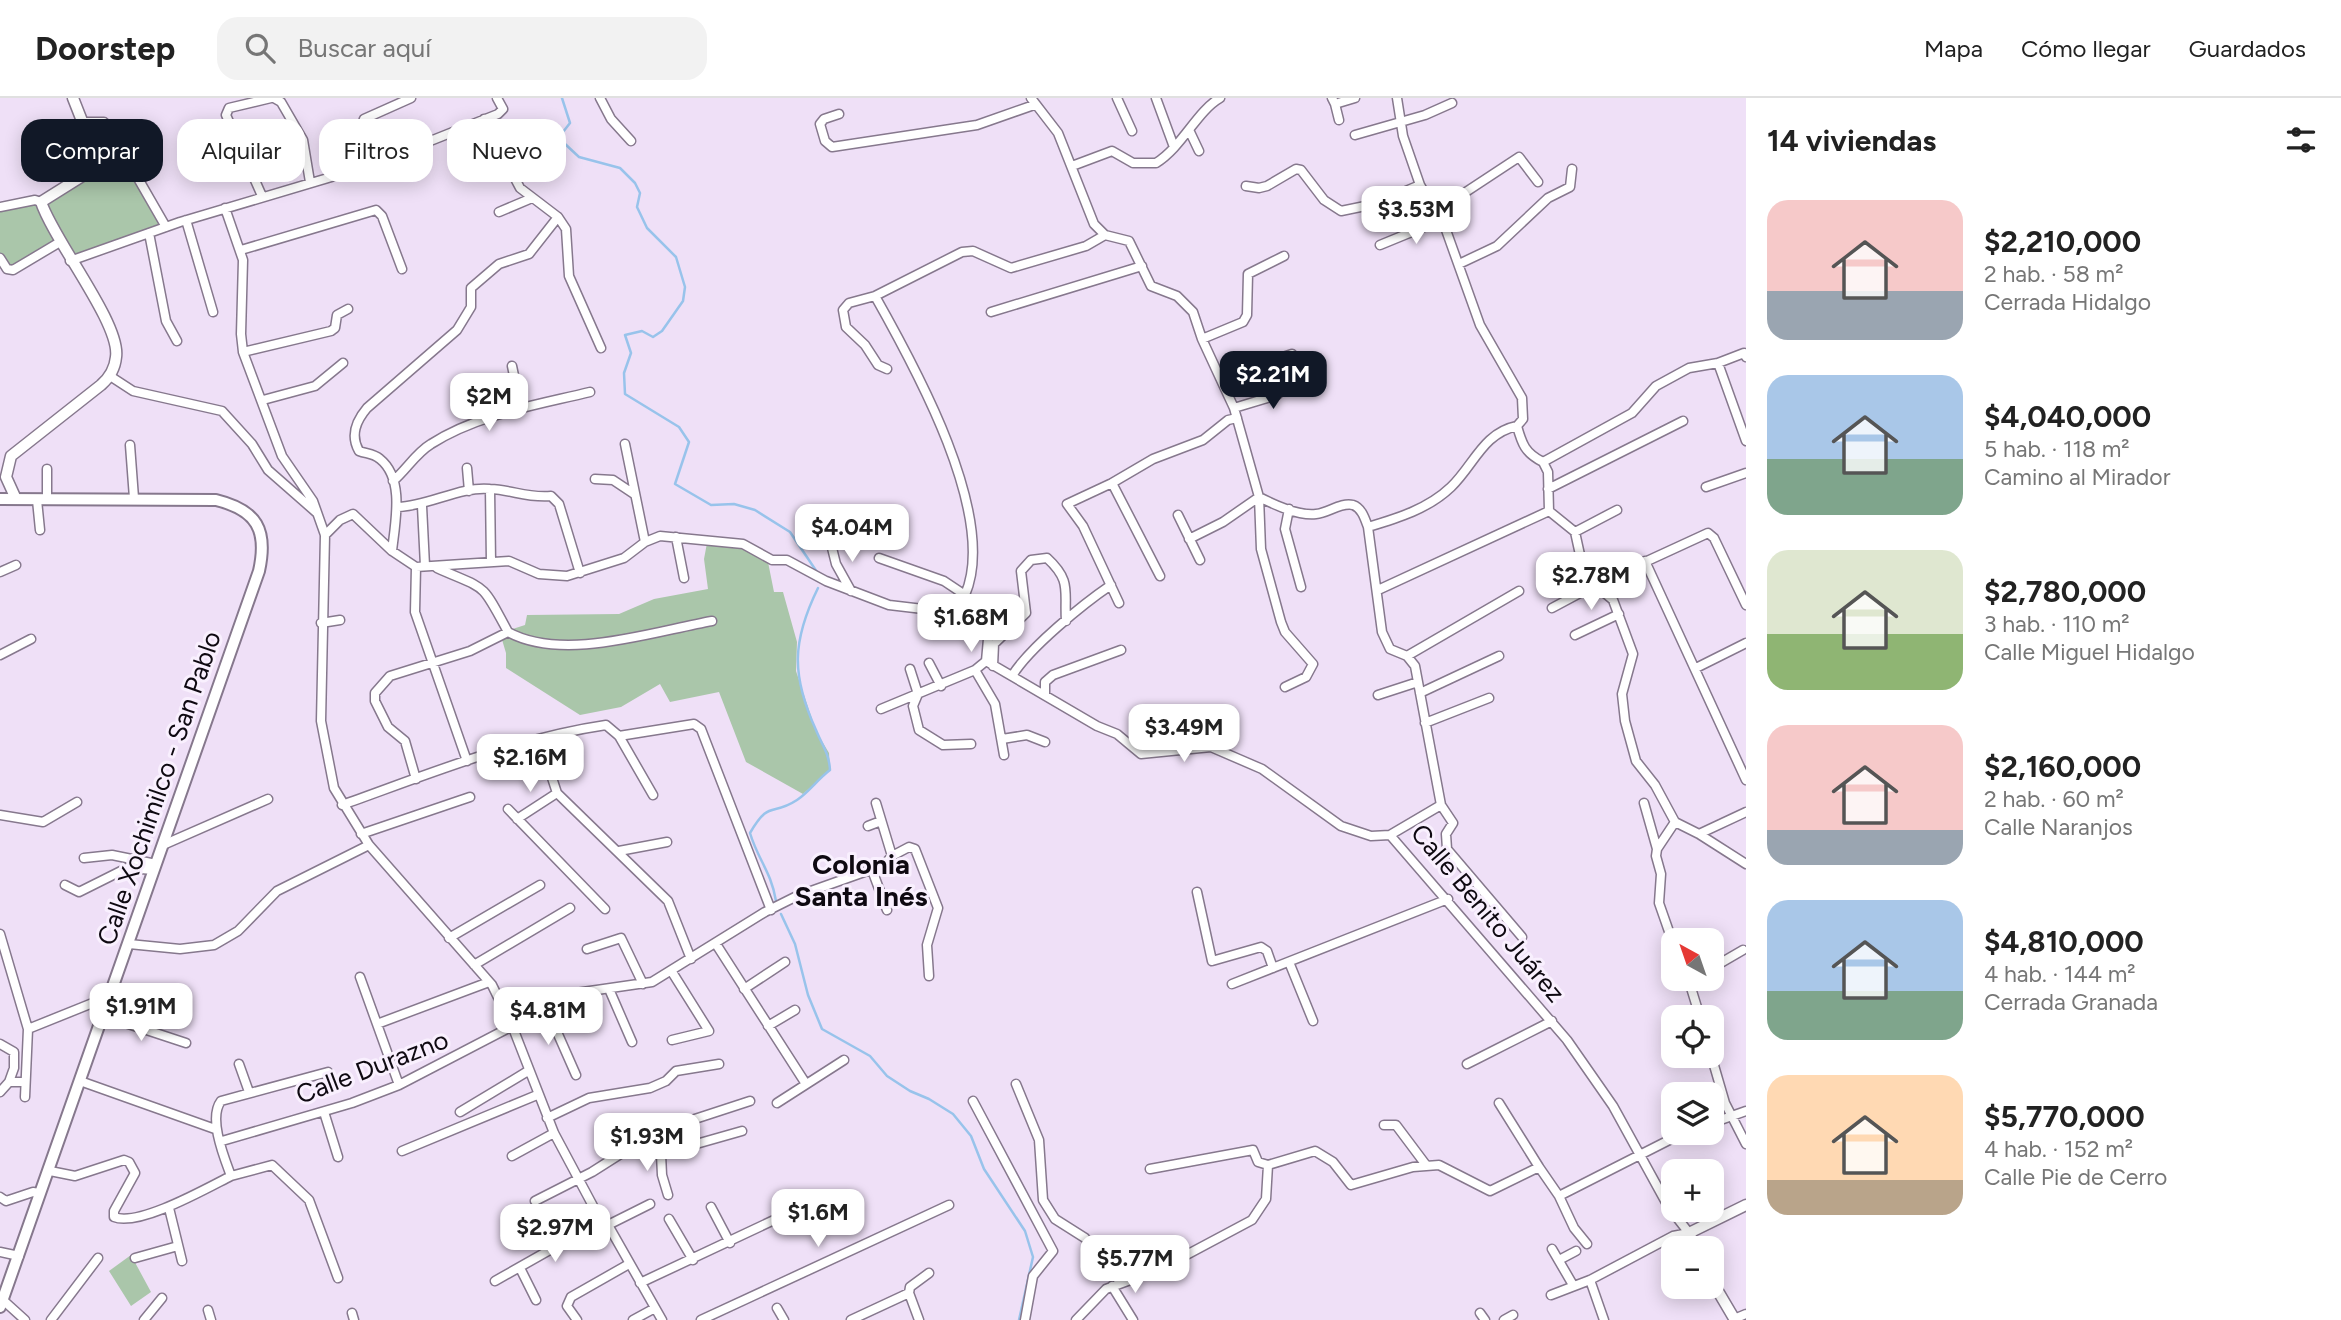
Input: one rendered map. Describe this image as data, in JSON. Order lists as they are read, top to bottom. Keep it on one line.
{"streets":{"main road":["Calle Xochimilco - San Pablo"],"street":["Calle Benito Juárez","Calle Durazno"]},"districts":["Colonia Santa Inés"],"north":"top left","page":{"header":"Doorstep","search":"Buscar aquí","nav":["Mapa","Cómo llegar","Guardados"],"heading":"14 viviendas","chip":["Comprar","Alquilar","Filtros","Nuevo"],"list":[{"name":"$2,210,000","note":"2 hab. · 58 m² · Cerrada Hidalgo"},{"name":"$4,040,000","note":"5 hab. · 118 m² · Camino al Mirador"},{"name":"$2,780,000","note":"3 hab. · 110 m² · Calle Miguel Hidalgo"},{"name":"$2,160,000","note":"2 hab. · 60 m² · Calle Naranjos"},{"name":"$4,810,000","note":"4 hab. · 144 m² · Cerrada Granada"},{"name":"$5,770,000","note":"4 hab. · 152 m² · Calle Pie de Cerro"}],"price":["$3.53M","$2.21M","$2M","$4.04M","$2.78M","$1.68M","$3.49M","$2.16M","$1.91M","$4.81M","$1.93M","$1.6M","$2.97M","$5.77M"],"map_buttons":["+","−"]}}
